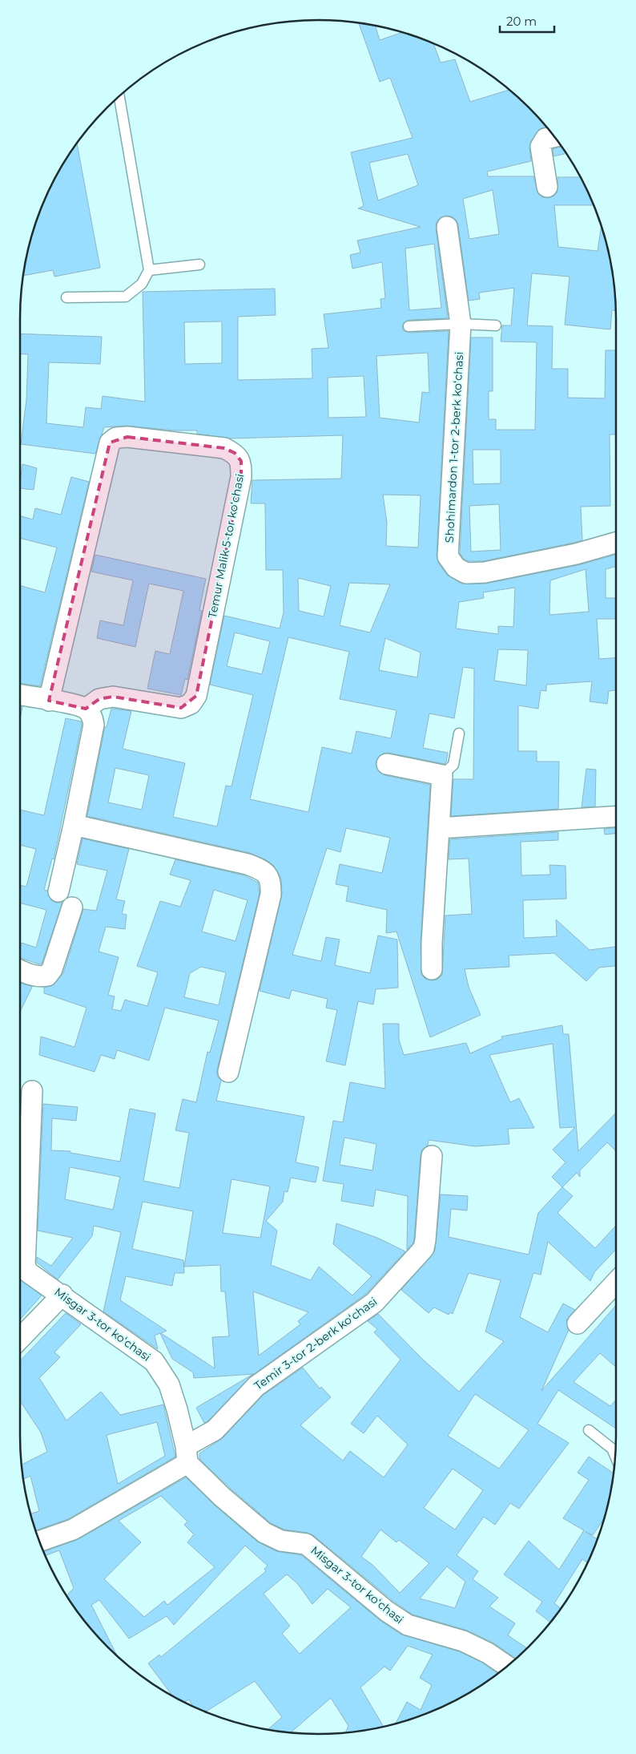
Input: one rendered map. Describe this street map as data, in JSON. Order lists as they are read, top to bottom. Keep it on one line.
{"streets":{"street":["Shohimardon 1-tor 2-berk koʻchasi","Temur Malik 5-tor koʻchasi","Misgar 3-tor koʻchasi","Temir 3-tor 2-berk koʻchasi"]},"crossings":[["Misgar 3-tor koʻchasi","Temir 3-tor 2-berk koʻchasi"]],"scale_bar":"20 m"}
